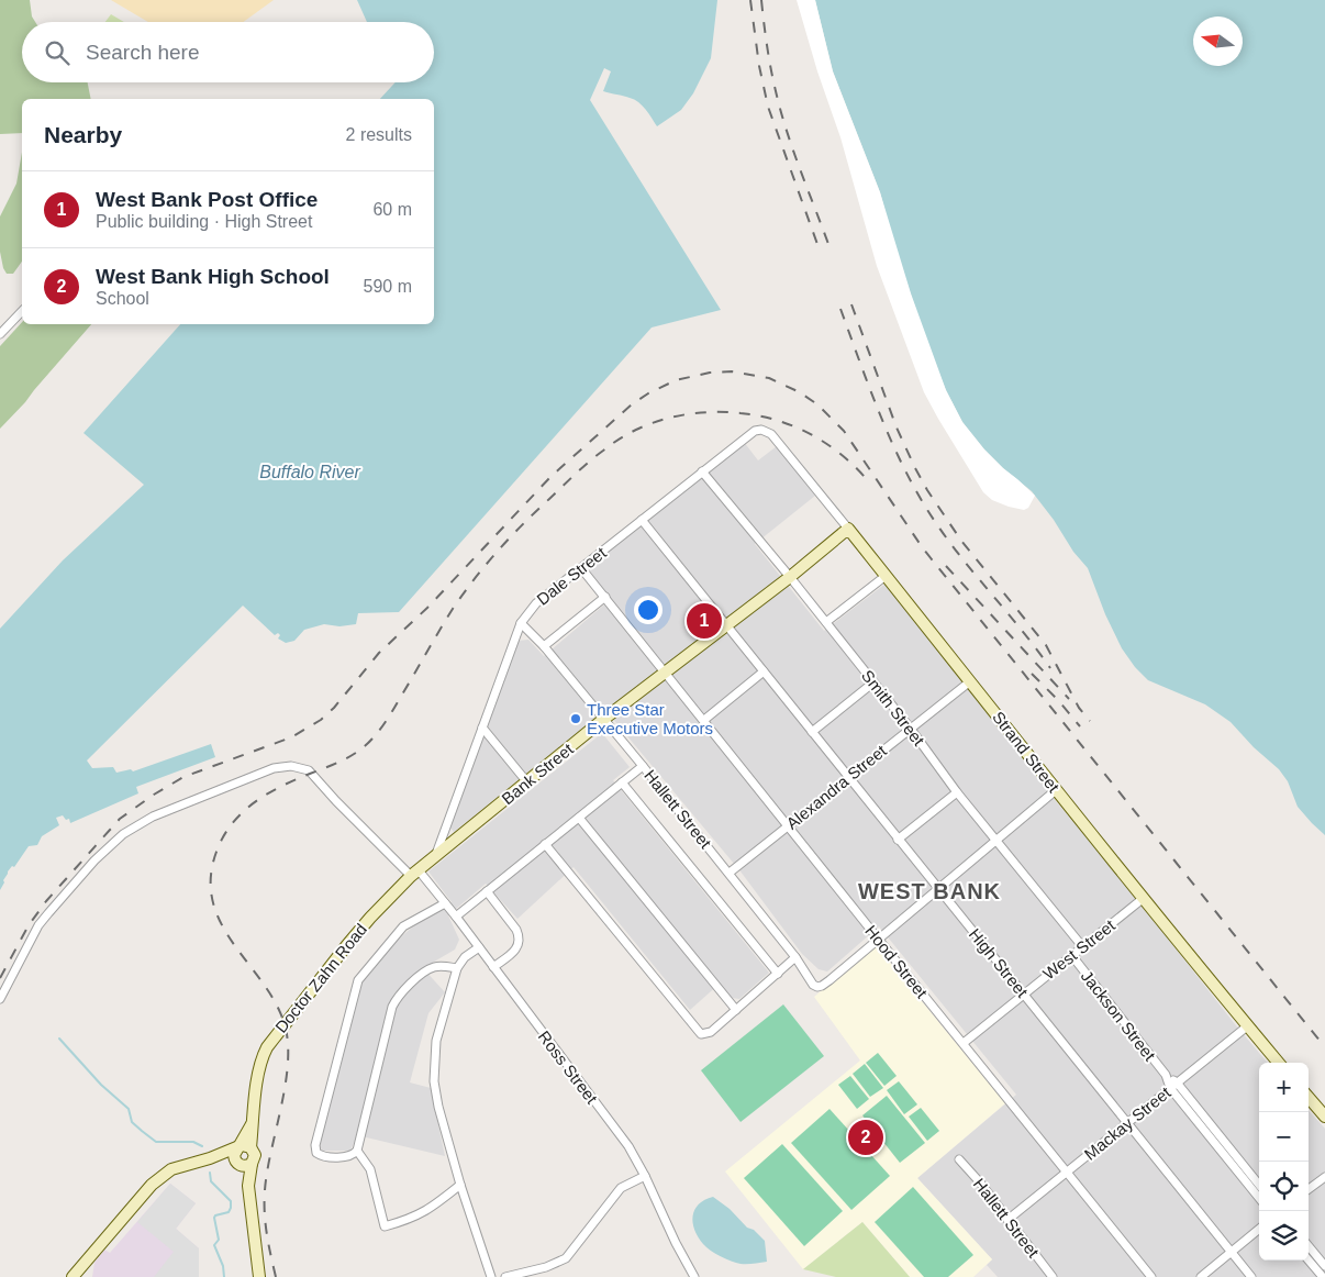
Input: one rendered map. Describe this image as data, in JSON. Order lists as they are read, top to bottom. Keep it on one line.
{"streets":{"street":["Dale Street","Smith Street","Strand Street","Bank Street","Alexandra Street","Hallett Street","West Street","Hood Street","High Street","Doctor Zahn Road","Jackson Street","Ross Street","Mackay Street"]},"crossings":[["Dale Street","Smith Street"],["Dale Street","Strand Street"],["Dale Street","Bank Street"],["Dale Street","Hallett Street"],["Dale Street","Hood Street"],["Dale Street","High Street"],["Dale Street","Doctor Zahn Road"],["Smith Street","Bank Street"],["Smith Street","Alexandra Street"],["Smith Street","West Street"],["Strand Street","Bank Street"],["Strand Street","Alexandra Street"],["Strand Street","West Street"],["Strand Street","Mackay Street"],["Bank Street","Hallett Street"],["Bank Street","Hood Street"],["Bank Street","High Street"],["Bank Street","Doctor Zahn Road"],["Alexandra Street","Hallett Street"],["Alexandra Street","Hood Street"],["Alexandra Street","High Street"],["Hallett Street","Hood Street"],["Hallett Street","Mackay Street"],["West Street","Hood Street"],["West Street","High Street"],["West Street","Jackson Street"],["Hood Street","Mackay Street"],["High Street","Mackay Street"],["Doctor Zahn Road","Ross Street"],["Jackson Street","Mackay Street"]],"districts":["WEST BANK"],"water":["Buffalo River"],"places":["Three Star Executive Motors"],"north":"left","page":{"search":"Search here","heading":["Nearby","2 results"],"list":[{"mark":"1","name":"West Bank Post Office","note":"Public building · High Street","value":"60 m"},{"mark":"2","name":"West Bank High School","note":"School","value":"590 m"}],"pins":["1","2"],"map_buttons":["+","−"]}}
